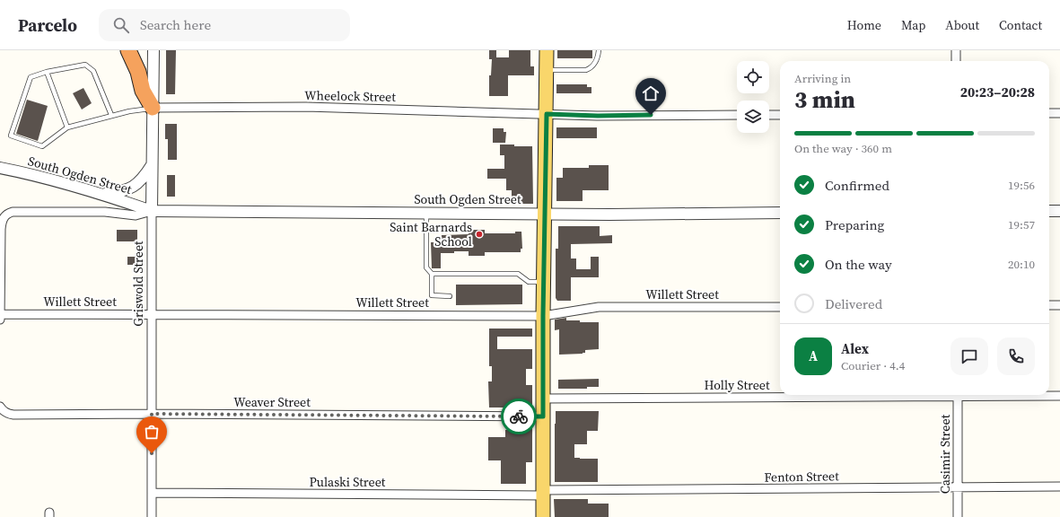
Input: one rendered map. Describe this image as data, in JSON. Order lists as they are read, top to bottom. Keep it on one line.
{"streets":{"street":["Wheelock Street","South Ogden Street","Griswold Street","Willett Street","Holly Street","Weaver Street","Casimir Street","Fenton Street","Pulaski Street"]},"crossings":[["Wheelock Street","Griswold Street"],["South Ogden Street","Griswold Street"],["South Ogden Street","Willett Street"],["Griswold Street","Willett Street"],["Griswold Street","Weaver Street"],["Griswold Street","Pulaski Street"],["Casimir Street","Fenton Street"],["Fenton Street","Pulaski Street"]],"places":["Saint Barnards School"],"page":{"header":"Parcelo","search":"Search here","nav":["Home","Map","About","Contact"],"heading":["3 min","Arriving in","20:23–20:28"],"panel":["Alex","Courier · 4.4"],"bar":"On the way · 360 m","list":[["Confirmed","19:56"],["Preparing","19:57"],["On the way","20:10"],"Delivered"],"round":"A"}}
